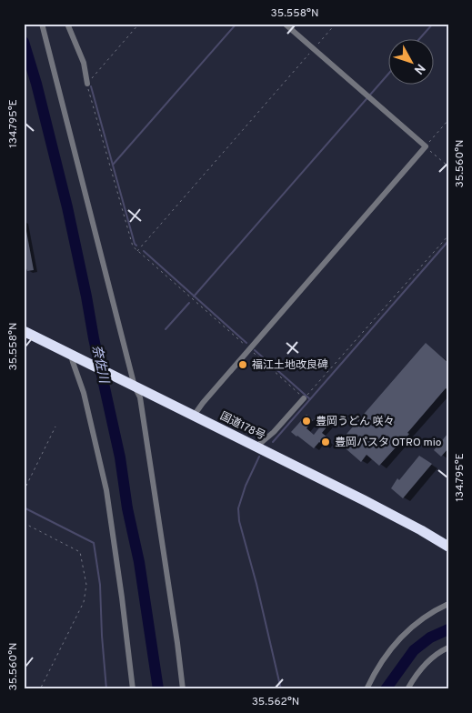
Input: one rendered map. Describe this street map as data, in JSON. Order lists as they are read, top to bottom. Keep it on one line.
{"streets":{"highway":["国道178号"]},"water":["奈佐川"],"places":["福江土地改良碑","豊岡うどん 咲々","豊岡パスタ OTRO mio"],"north":"bottom right","coordinates":["35.558°N","134.795°E","35.560°N","35.562°N"]}
